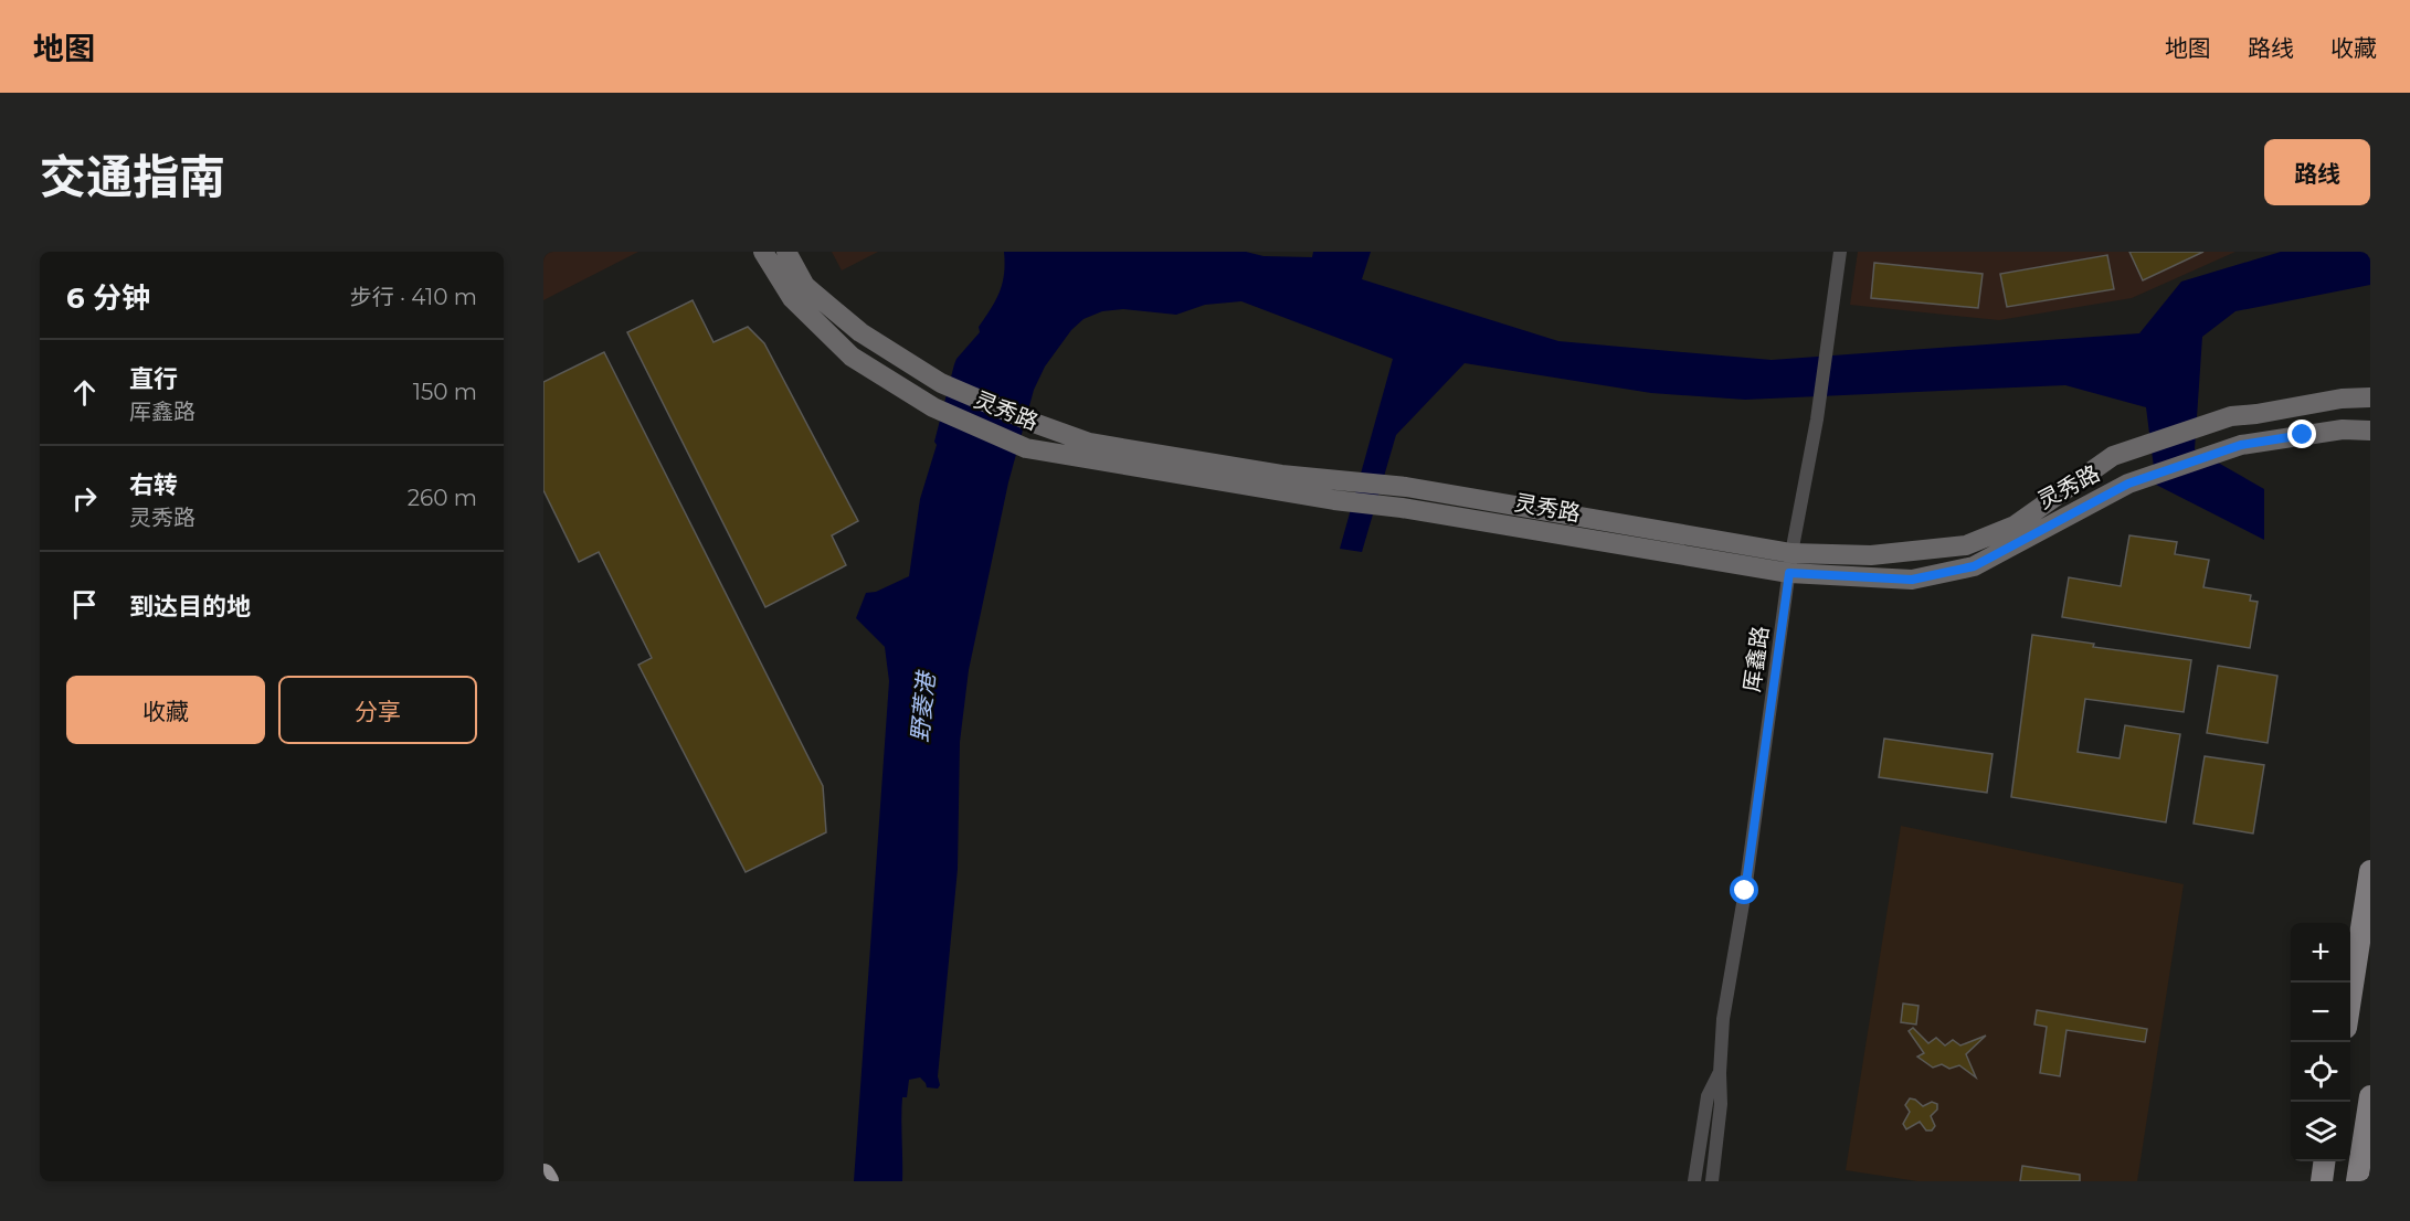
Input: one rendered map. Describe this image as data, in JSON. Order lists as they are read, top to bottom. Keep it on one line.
{"streets":{"street":["灵秀路","厍鑫路"]},"crossings":[["灵秀路","厍鑫路"]],"water":["野菱港"],"page":{"header":"地图","nav":["地图","路线","收藏"],"title":"交通指南","buttons":["路线",["收藏","分享"]],"heading":["6 分钟","步行 · 410 m"],"list":[["直行","厍鑫路","150 m"],["右转","灵秀路","260 m"],"到达目的地"],"map_buttons":["+","−"]}}
